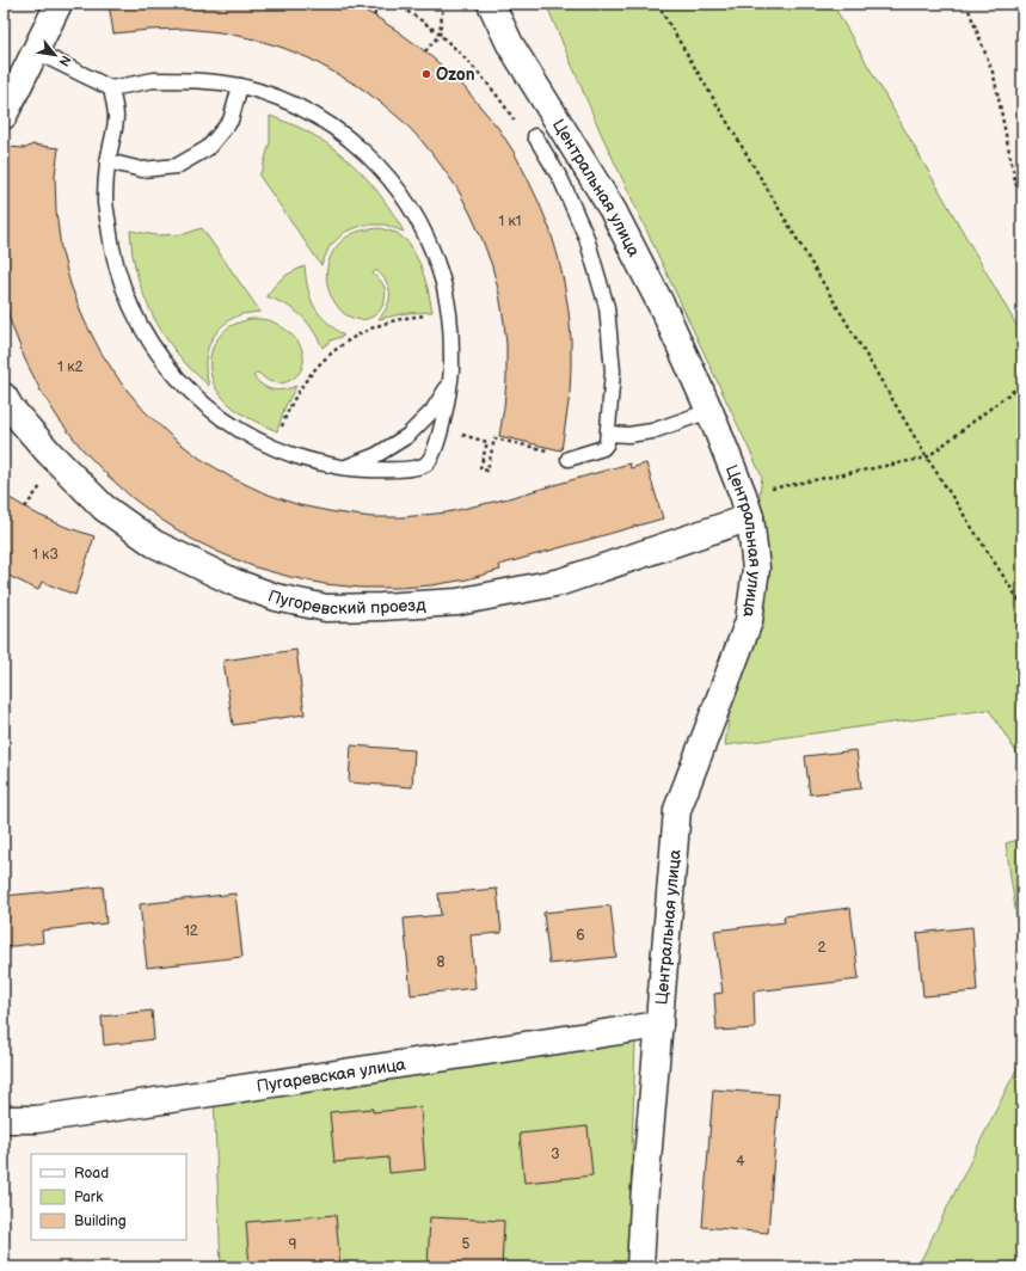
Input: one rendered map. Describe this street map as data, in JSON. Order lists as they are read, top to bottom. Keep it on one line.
{"streets":{"street":["Центральная улица","Пугоревский проезд","Пугаревская улица"]},"crossings":[["Центральная улица","Пугоревский проезд"],["Центральная улица","Пугаревская улица"]],"places":["Ozon"],"house_numbers":["1 к1","1 к2","1 к3","12","6","2","8","3","4","5","9"],"legend":["Road","Park","Building"],"north":"bottom right"}
